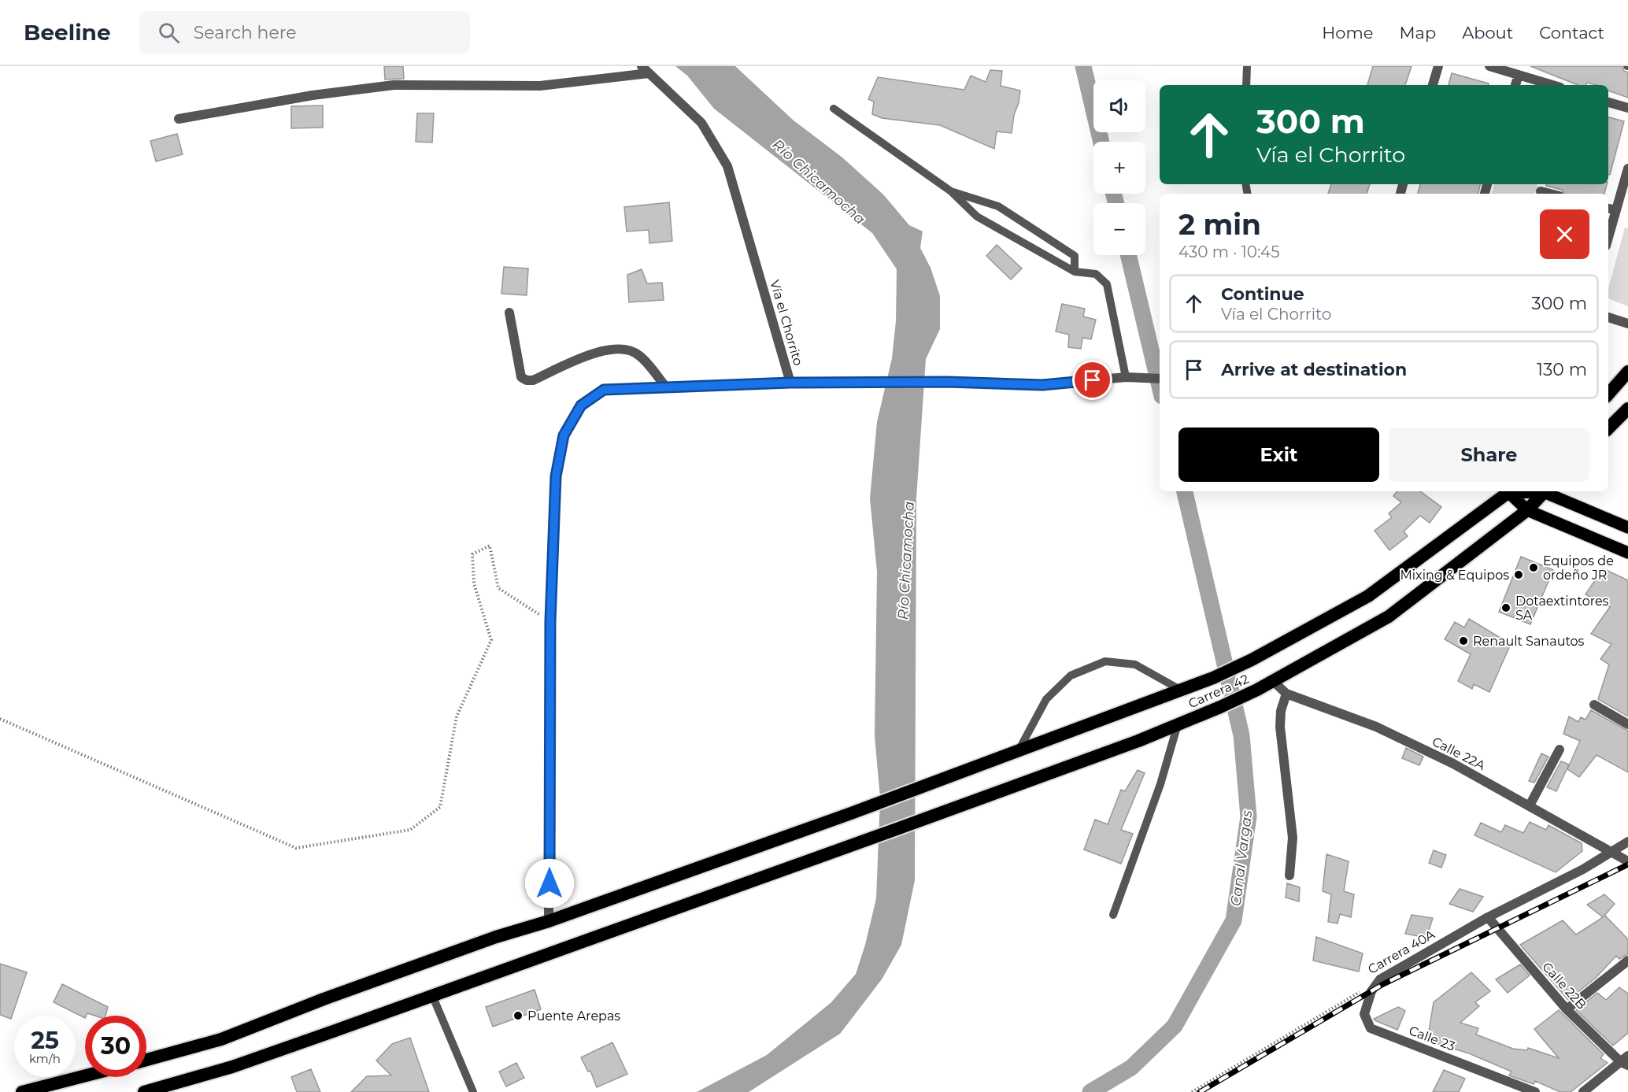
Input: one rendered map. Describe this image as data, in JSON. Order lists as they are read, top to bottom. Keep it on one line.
{"streets":{"highway":["Carrera 42"],"street":["Vía el Chorrito","Calle 22A","Carrera 40A","Calle 22B","Calle 23"]},"crossings":[["Carrera 42","Calle 22A"],["Calle 22A","Carrera 40A"],["Carrera 40A","Calle 22B"],["Carrera 40A","Calle 23"]],"water":["Río Chicamocha","Canal Vargas"],"places":["Equipos de ordeño JR","Mixing & Equipos","Dotaextintores SA","Renault Sanautos","Puente Arepas"],"page":{"header":"Beeline","search":"Search here","nav":["Home","Map","About","Contact"],"map_buttons":["+","−"],"turn":["300 m","Vía el Chorrito"],"heading":["2 min","430 m · 10:45"],"list":[{"name":"Continue","note":"Vía el Chorrito","value":"300 m"},{"name":"Arrive at destination","value":"130 m"}],"buttons":["Exit","Share"],"speed":"25 km/h","limit":"30"}}
